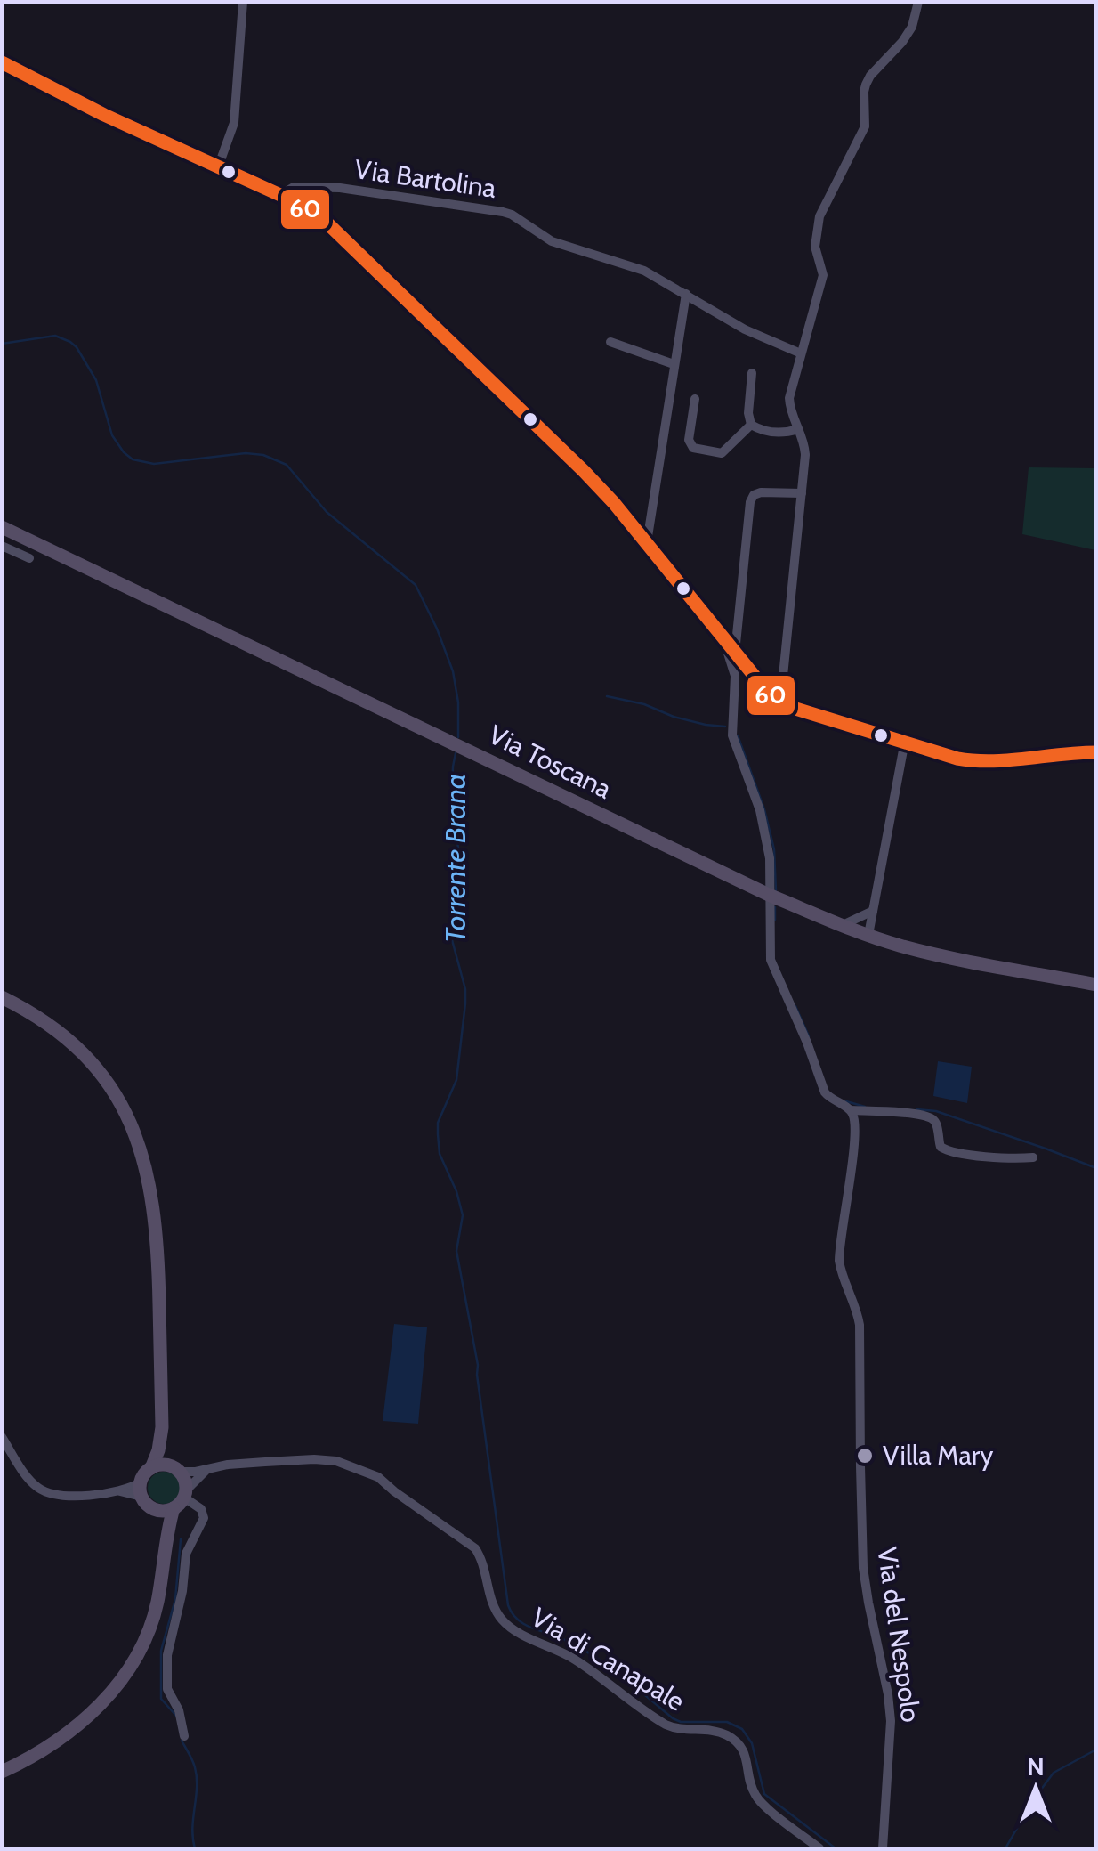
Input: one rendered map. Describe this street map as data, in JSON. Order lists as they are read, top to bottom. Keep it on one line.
{"streets":{"main road":["Via Toscana"],"street":["Via Bartolina","Via del Nespolo","Via di Canapale"]},"water":["Torrente Brana"],"places":["Villa Mary"],"lines":["transit line 60"],"north":"top"}
